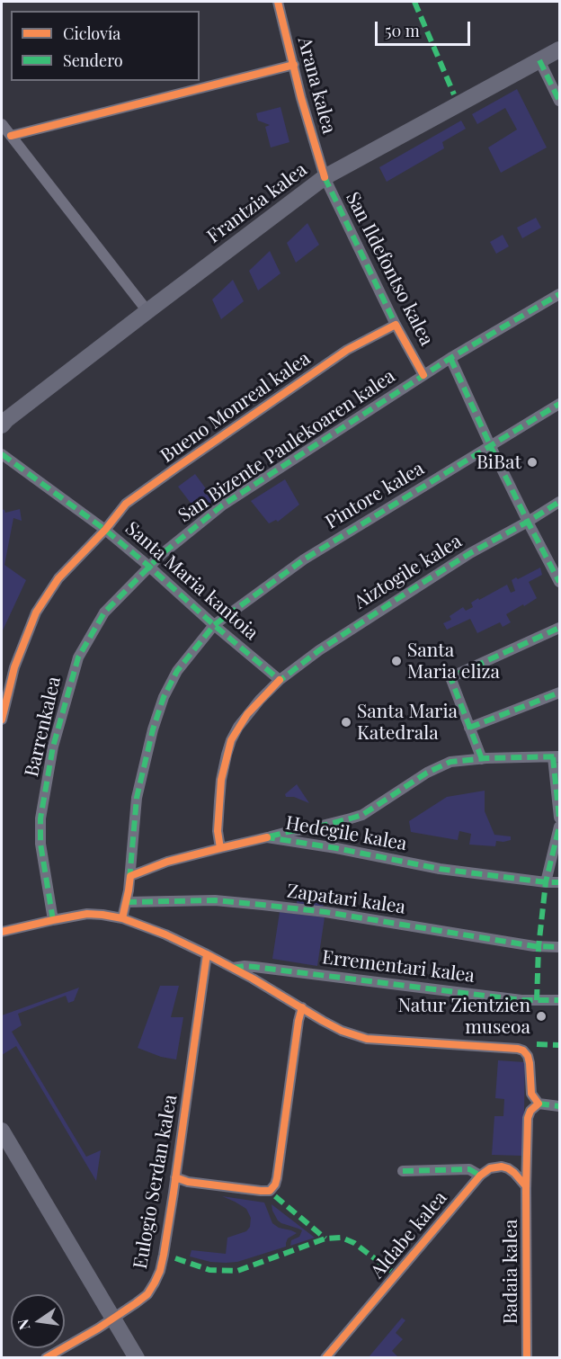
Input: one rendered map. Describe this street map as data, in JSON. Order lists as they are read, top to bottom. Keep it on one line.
{"streets":{"main road":["Frantzia kalea"],"street":["Arana kalea","San Ildefontso kalea","Bueno Monreal kalea","San Bizente Paulekoaren kalea","Pintore kalea","Aiztogile kalea","Santa Maria kantoia","Barrenkalea","Hedegile kalea","Zapatari kalea","Errementari kalea","Eulogio Serdan kalea","Aldabe kalea","Badaia kalea"]},"crossings":[["Arana kalea","Frantzia kalea"],["Arana kalea","San Ildefontso kalea"],["Frantzia kalea","San Ildefontso kalea"],["San Ildefontso kalea","Bueno Monreal kalea"],["San Ildefontso kalea","San Bizente Paulekoaren kalea"],["Bueno Monreal kalea","Santa Maria kantoia"],["San Bizente Paulekoaren kalea","Santa Maria kantoia"],["San Bizente Paulekoaren kalea","Barrenkalea"],["Pintore kalea","Santa Maria kantoia"],["Pintore kalea","Hedegile kalea"],["Pintore kalea","Zapatari kalea"],["Aiztogile kalea","Santa Maria kantoia"],["Aiztogile kalea","Hedegile kalea"],["Santa Maria kantoia","Barrenkalea"]],"places":["BiBat","Santa Maria eliza","Santa Maria Katedrala","Natur Zientzien museoa"],"legend":["Ciclovía","Sendero"],"scale_bar":"50 m","north":"left"}
